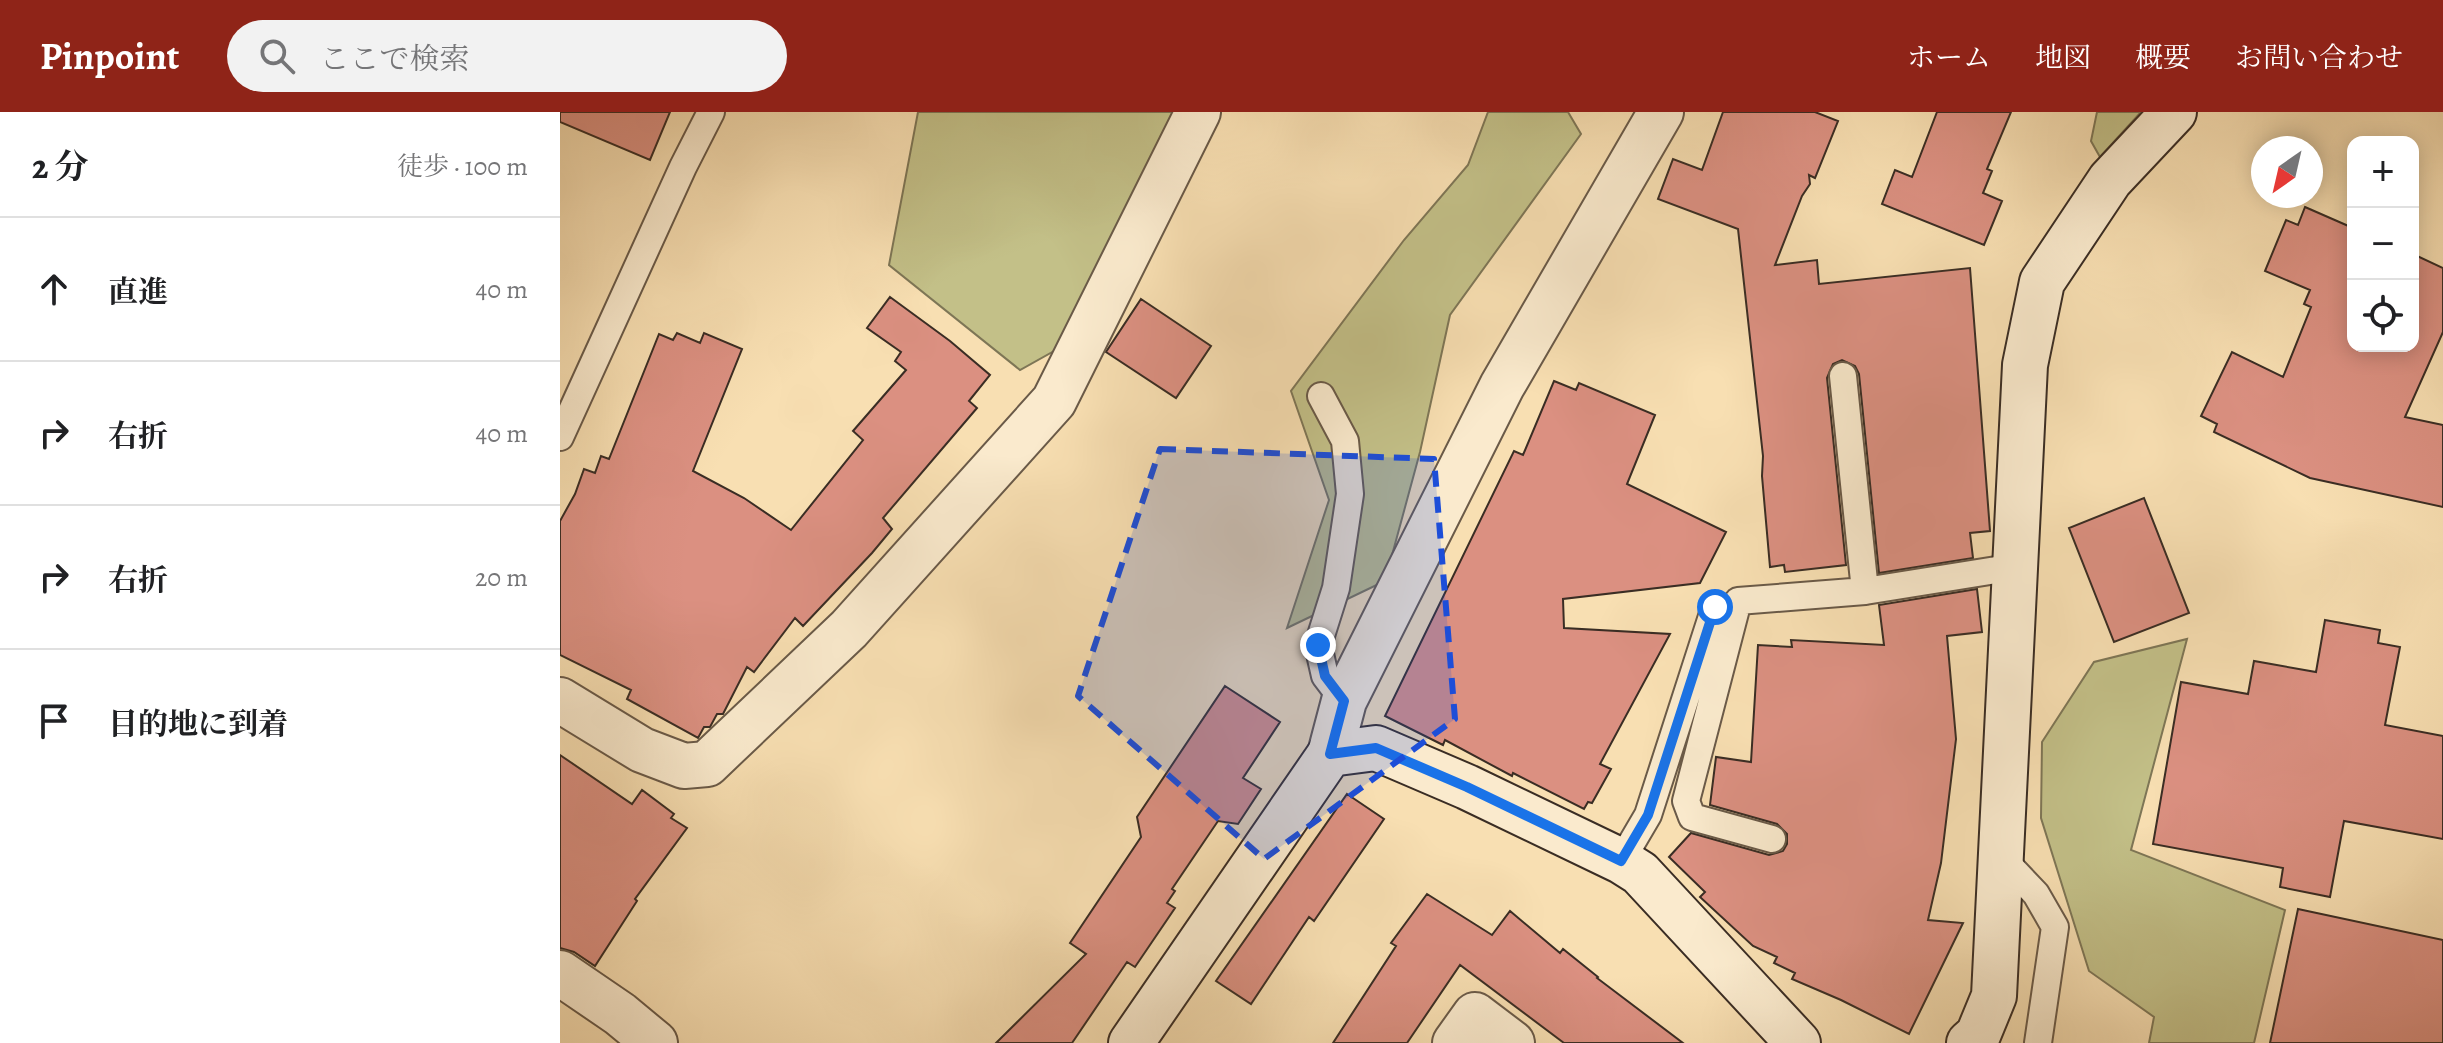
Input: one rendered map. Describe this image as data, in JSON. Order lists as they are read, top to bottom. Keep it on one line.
{"north":"bottom left","page":{"header":"Pinpoint","search":"ここで検索","nav":["ホーム","地図","概要","お問い合わせ"],"heading":["2 分","徒歩 · 100 m"],"map_buttons":["+","−"],"list":[["直進","40 m"],["右折","40 m"],["右折","20 m"],"目的地に到着"]}}
